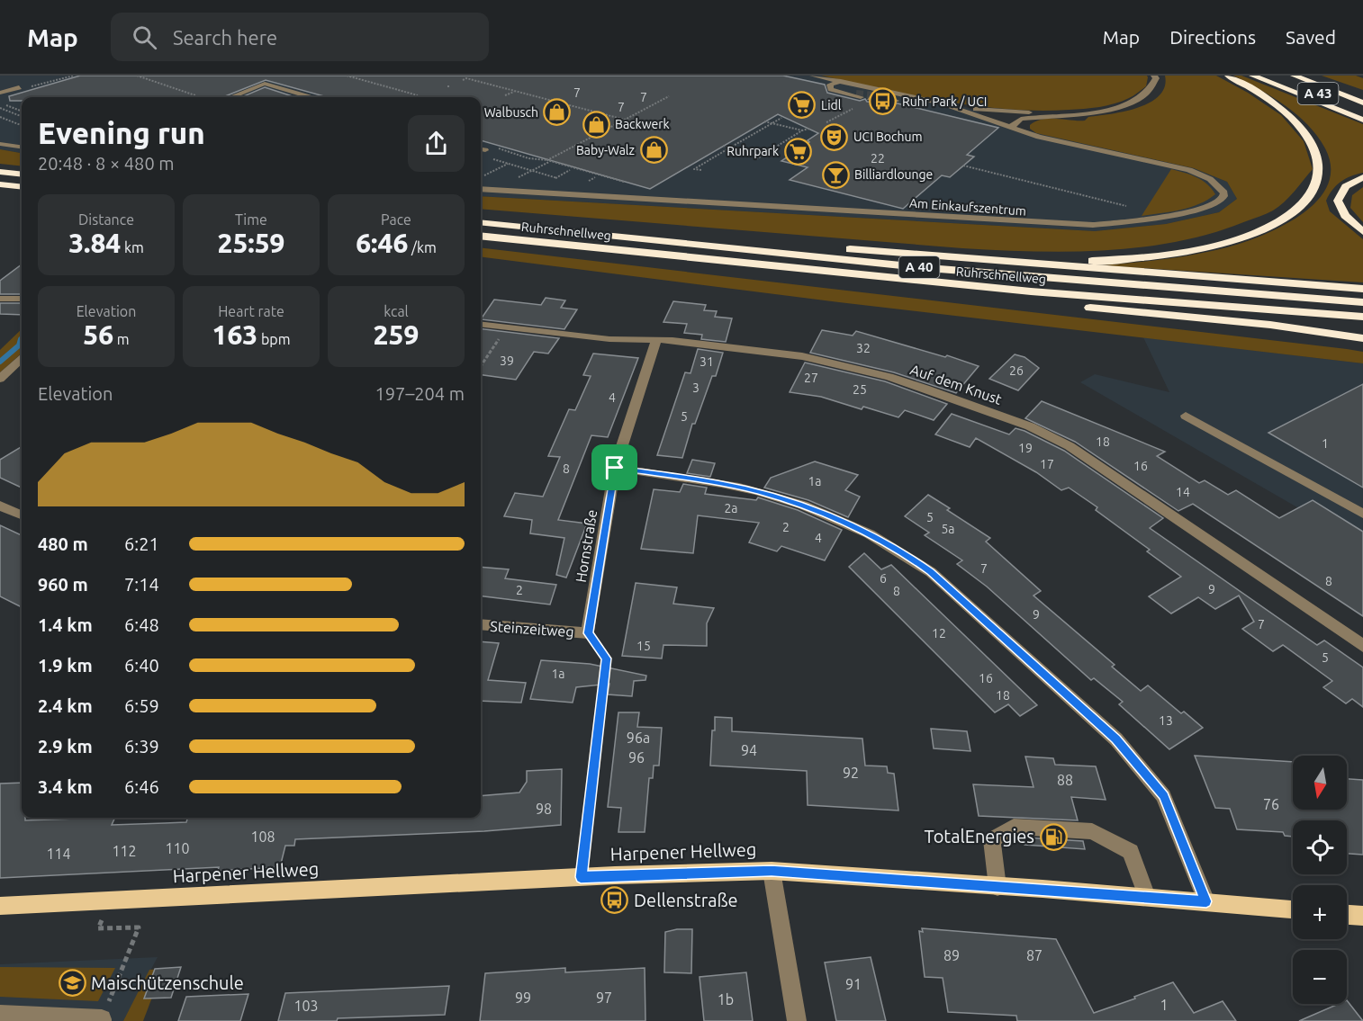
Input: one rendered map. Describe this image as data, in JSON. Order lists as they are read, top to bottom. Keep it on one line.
{"streets":{"highway":["A 43","Ruhrschnellweg","A 40"],"main road":["Harpener Hellweg"],"street":["Am Einkaufszentrum","Auf dem Knust","Hornstraße","Steinzeitweg"]},"crossings":[["Auf dem Knust","Hornstraße"],["Hornstraße","Steinzeitweg"]],"places":{"bus stop":["Ruhr Park / UCI","Dellenstraße"],"supermarket":["Lidl","Ruhrpark"],"shop":["Walbusch","Backwerk","Baby-Walz"],"theatre":["UCI Bochum"],"bar":["Billiardlounge"],"fuel station":["TotalEnergies"],"school or university":["Maischützenschule"]},"house_numbers":["7","7","7","22","32","39","31","26","27","3","25","4","5","18","1","19","17","16","8","1a","14","2a","5","2","5a","4","7","6","8","9","2","8","9","7","12","15","5","1a","16","18","13","96a","94","96","92","88","76","98","108","110","112","114","89","87","91","99","97","1b","1","103"],"north":"bottom","page":{"header":"Map","search":"Search here","nav":["Map","Directions","Saved"],"heading":["Evening run","20:48 · 8 × 480 m"],"stats":[["Distance","3.84 km"],["Time","25:59"],["Pace","6:46 /km"],["Elevation","56 m"],["Heart rate","163 bpm"],["kcal","259"]],"chart":["Elevation","197–204 m"],"list":[{"name":"480 m","note":"6:21"},{"name":"960 m","note":"7:14"},{"name":"1.4 km","note":"6:48"},{"name":"1.9 km","note":"6:40"},{"name":"2.4 km","note":"6:59"},{"name":"2.9 km","note":"6:39"},{"name":"3.4 km","note":"6:46"}],"map_buttons":["+","−"]}}
